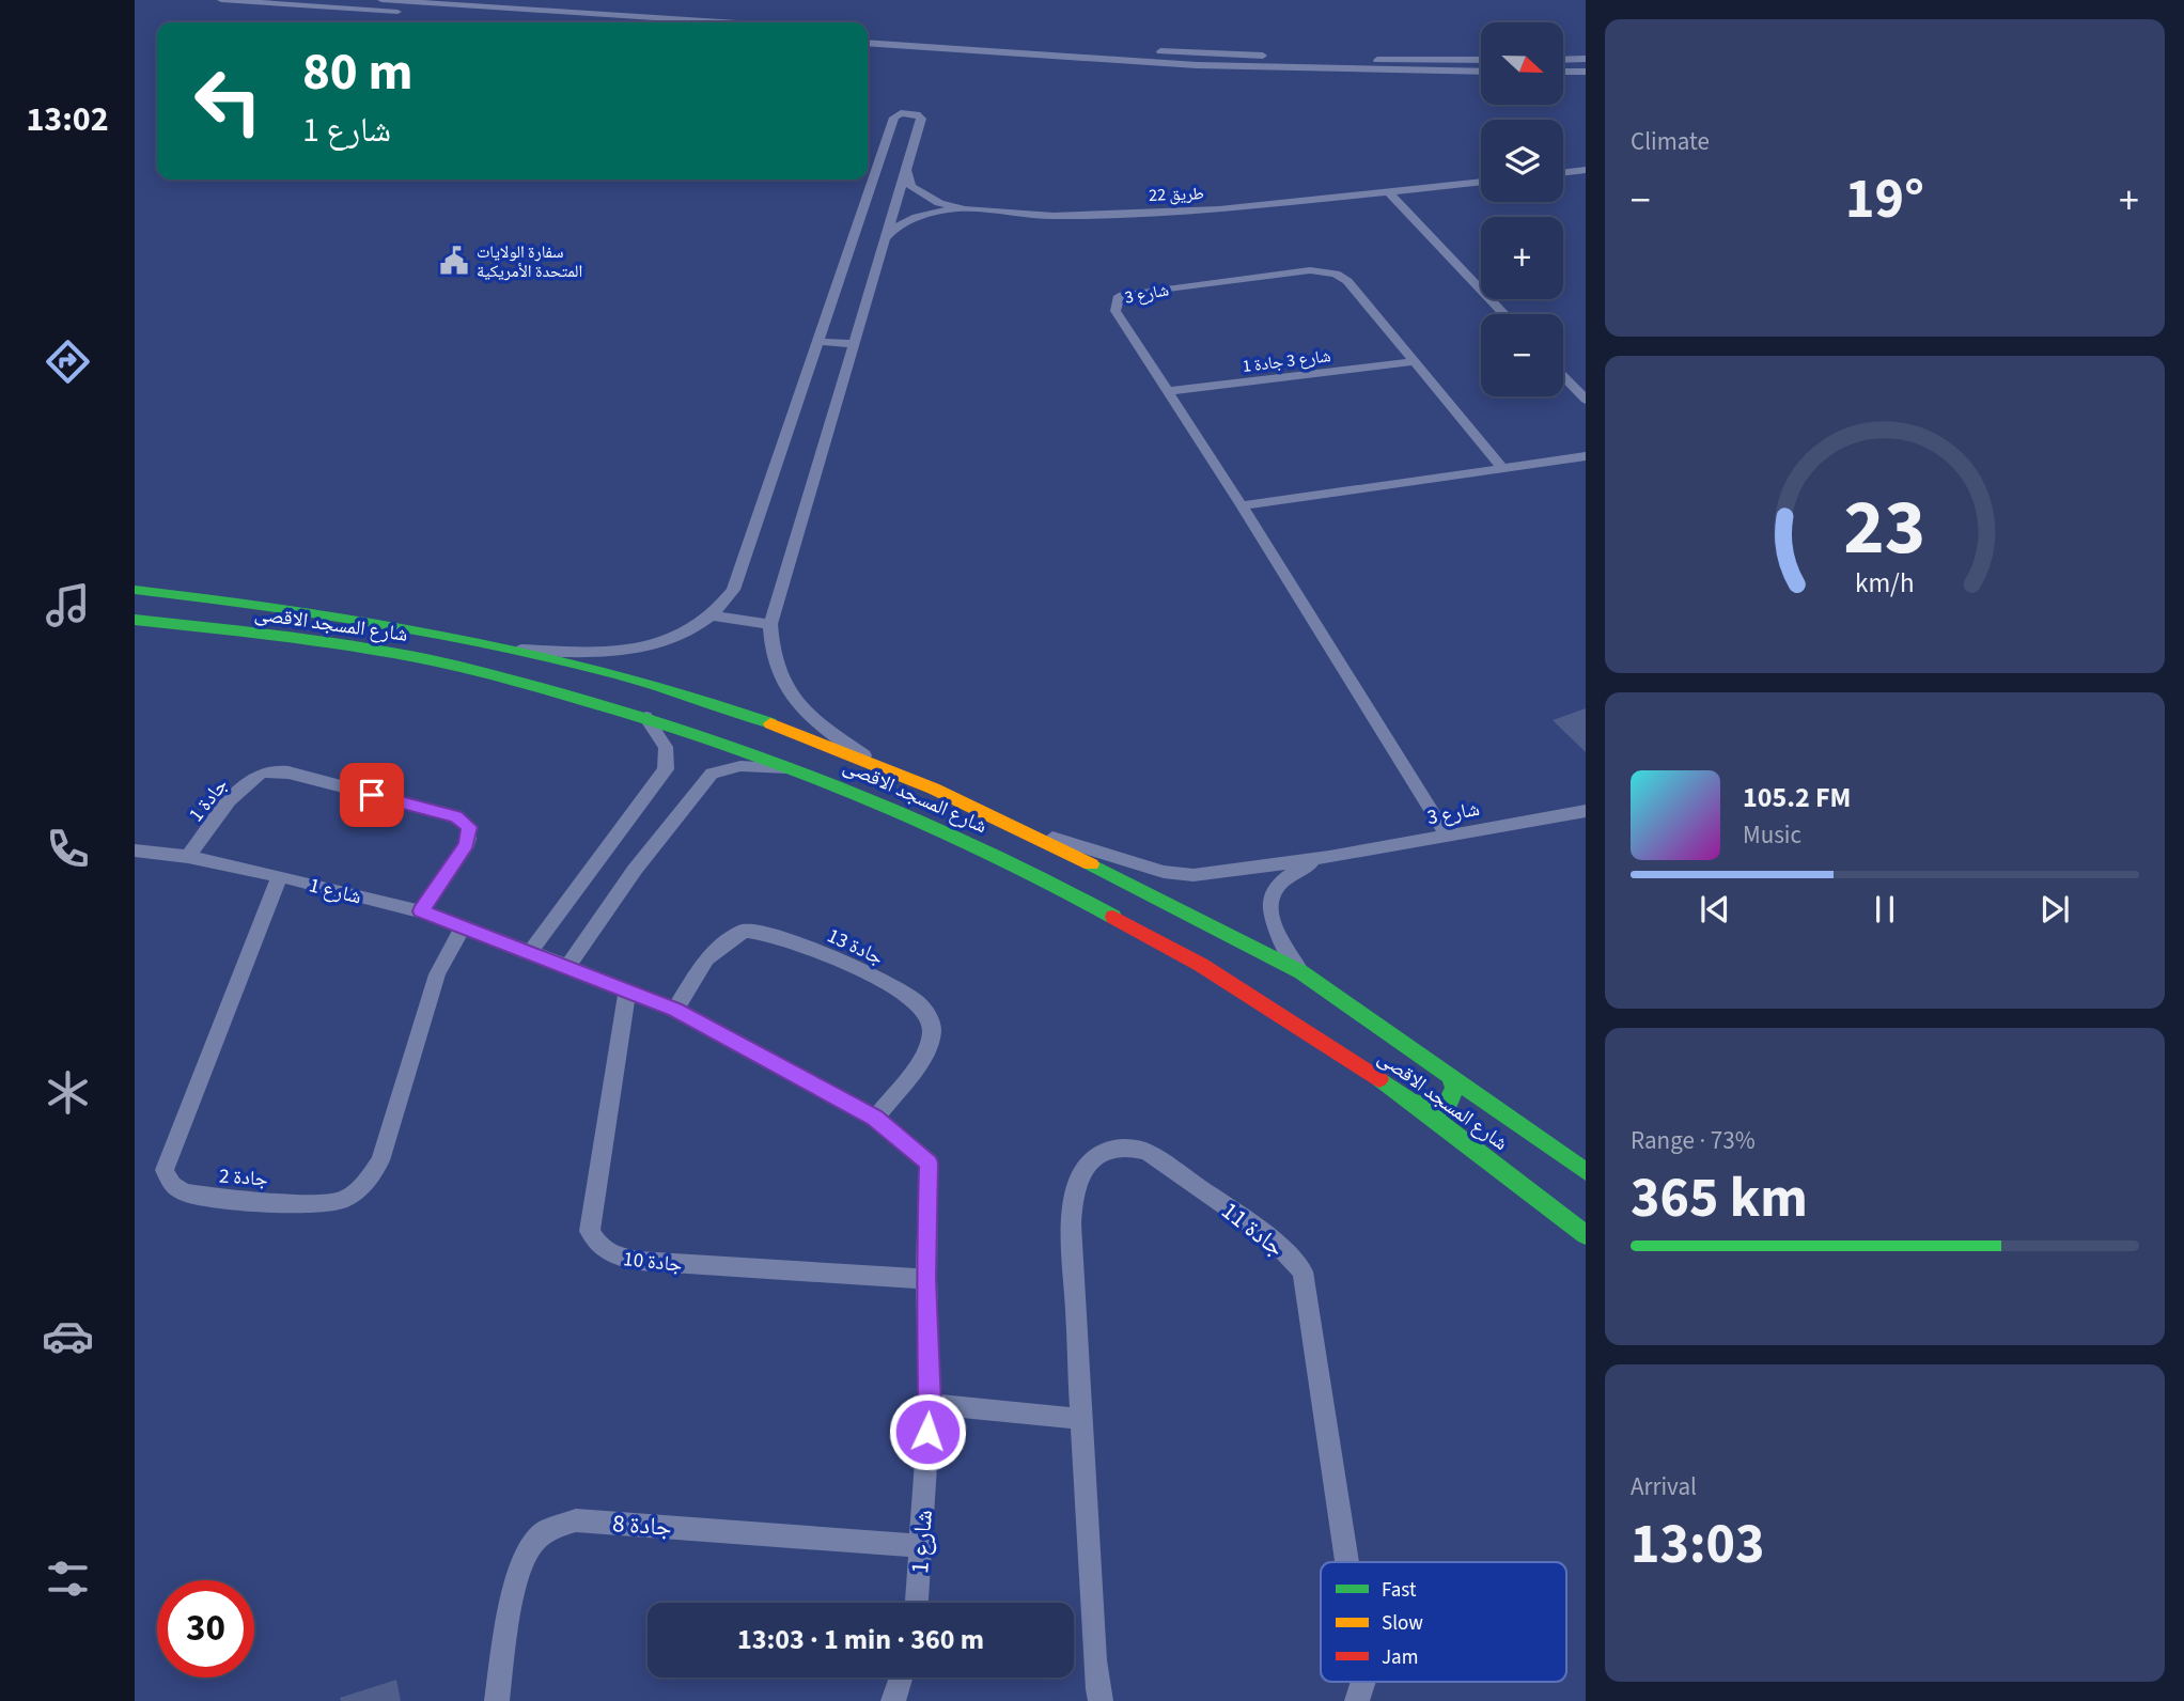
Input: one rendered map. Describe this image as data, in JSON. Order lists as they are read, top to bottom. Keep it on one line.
{"streets":{"main road":["شارع المسجد الاقصى"],"street":["طريق 22","شارع 3","شارع 3 جادة 1","جادة 1","شارع 1","جادة 13","جادة 2","جادة 11","جادة 10","جادة 8"]},"crossings":[["شارع 3","شارع 3 جادة 1"],["شارع 3","شارع المسجد الاقصى"],["جادة 1","شارع 1"],["شارع 1","جادة 13"],["شارع 1","جادة 2"],["شارع 1","جادة 10"],["شارع 1","جادة 8"]],"places":{"public building":["سفارة الولايات المتحدة الأمريكية"]},"legend":["Fast","Slow","Jam"],"north":"right","page":{"tabs":"13:02","tile":["Climate",["Range · 73%","365 km"],["Arrival","13:03"]],"map_buttons":["+","−"],"turn":["80 m","شارع 1"],"heat":["−","19°","+"],"song":["105.2 FM","Music"],"limit":"30","trip":"13:03 · 1 min · 360 m","gauge":["23","km/h"]}}
